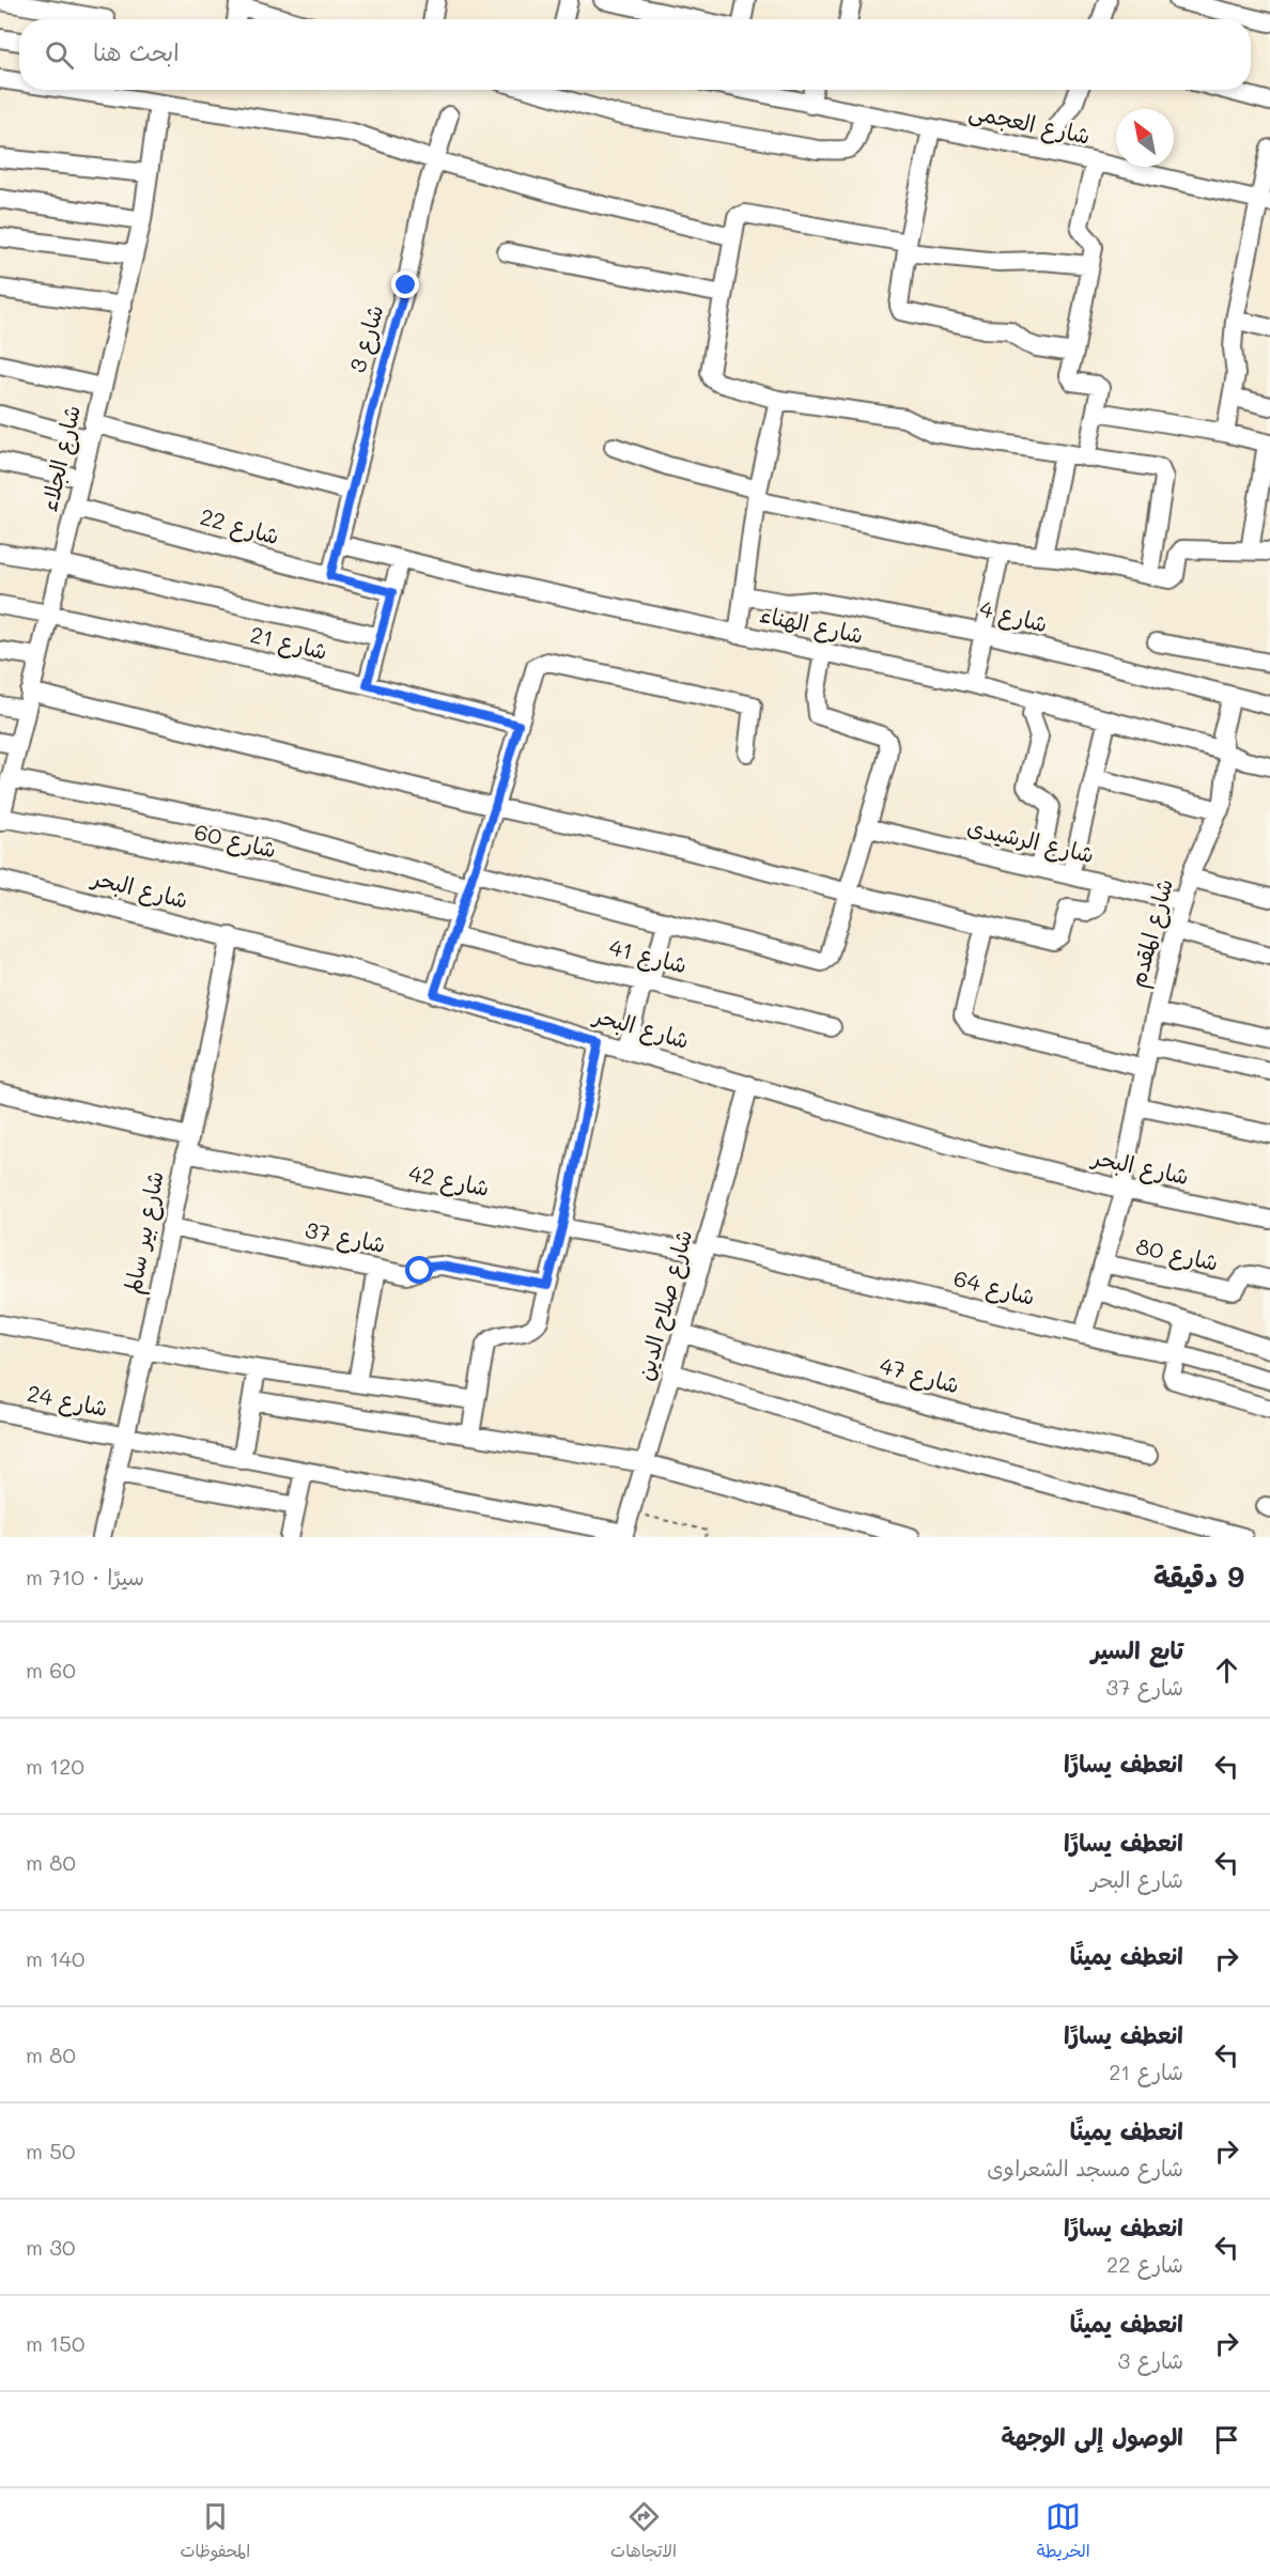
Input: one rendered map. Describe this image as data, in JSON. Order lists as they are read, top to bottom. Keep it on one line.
{"streets":{"street":["شارع العجمى","شارع 3","شارع الجلاء","شارع 22","شارع 4","شارع الهناء","شارع 21","شارع 60","شارع الرشيدى","شارع البحر","شارع المقدم","شارع 41","شارع 42","شارع بير سالم","شارع 37","شارع 80","شارع 64","شارع صلاح الدين","شارع 47","شارع 24"]},"crossings":[["شارع 3","شارع 22"],["شارع 3","شارع الهناء"],["شارع الجلاء","شارع 22"],["شارع الجلاء","شارع 21"],["شارع الجلاء","شارع 60"],["شارع 4","شارع المقدم"],["شارع الهناء","شارع المقدم"],["شارع الرشيدى","شارع المقدم"],["شارع البحر","شارع المقدم"],["شارع البحر","شارع بير سالم"],["شارع البحر","شارع صلاح الدين"],["شارع المقدم","شارع 80"],["شارع المقدم","شارع 64"],["شارع 42","شارع بير سالم"],["شارع 42","شارع 64"],["شارع 42","شارع صلاح الدين"],["شارع بير سالم","شارع 37"],["شارع بير سالم","شارع 24"],["شارع 64","شارع صلاح الدين"],["شارع صلاح الدين","شارع 47"],["شارع صلاح الدين","شارع 24"]],"north":"top left","page":{"search":"ابحث هنا","heading":["9 دقيقة","سيرًا · 710 m"],"list":[["تابع السير","شارع 37","60 m"],["انعطف يسارًا","120 m"],["انعطف يسارًا","شارع البحر","80 m"],["انعطف يمينًا","140 m"],["انعطف يسارًا","شارع 21","80 m"],["انعطف يمينًا","شارع مسجد الشعراوى","50 m"],["انعطف يسارًا","شارع 22","30 m"],["انعطف يمينًا","شارع 3","150 m"],"الوصول إلى الوجهة"],"nav":["الخريطة","الاتجاهات","المحفوظات"]}}
